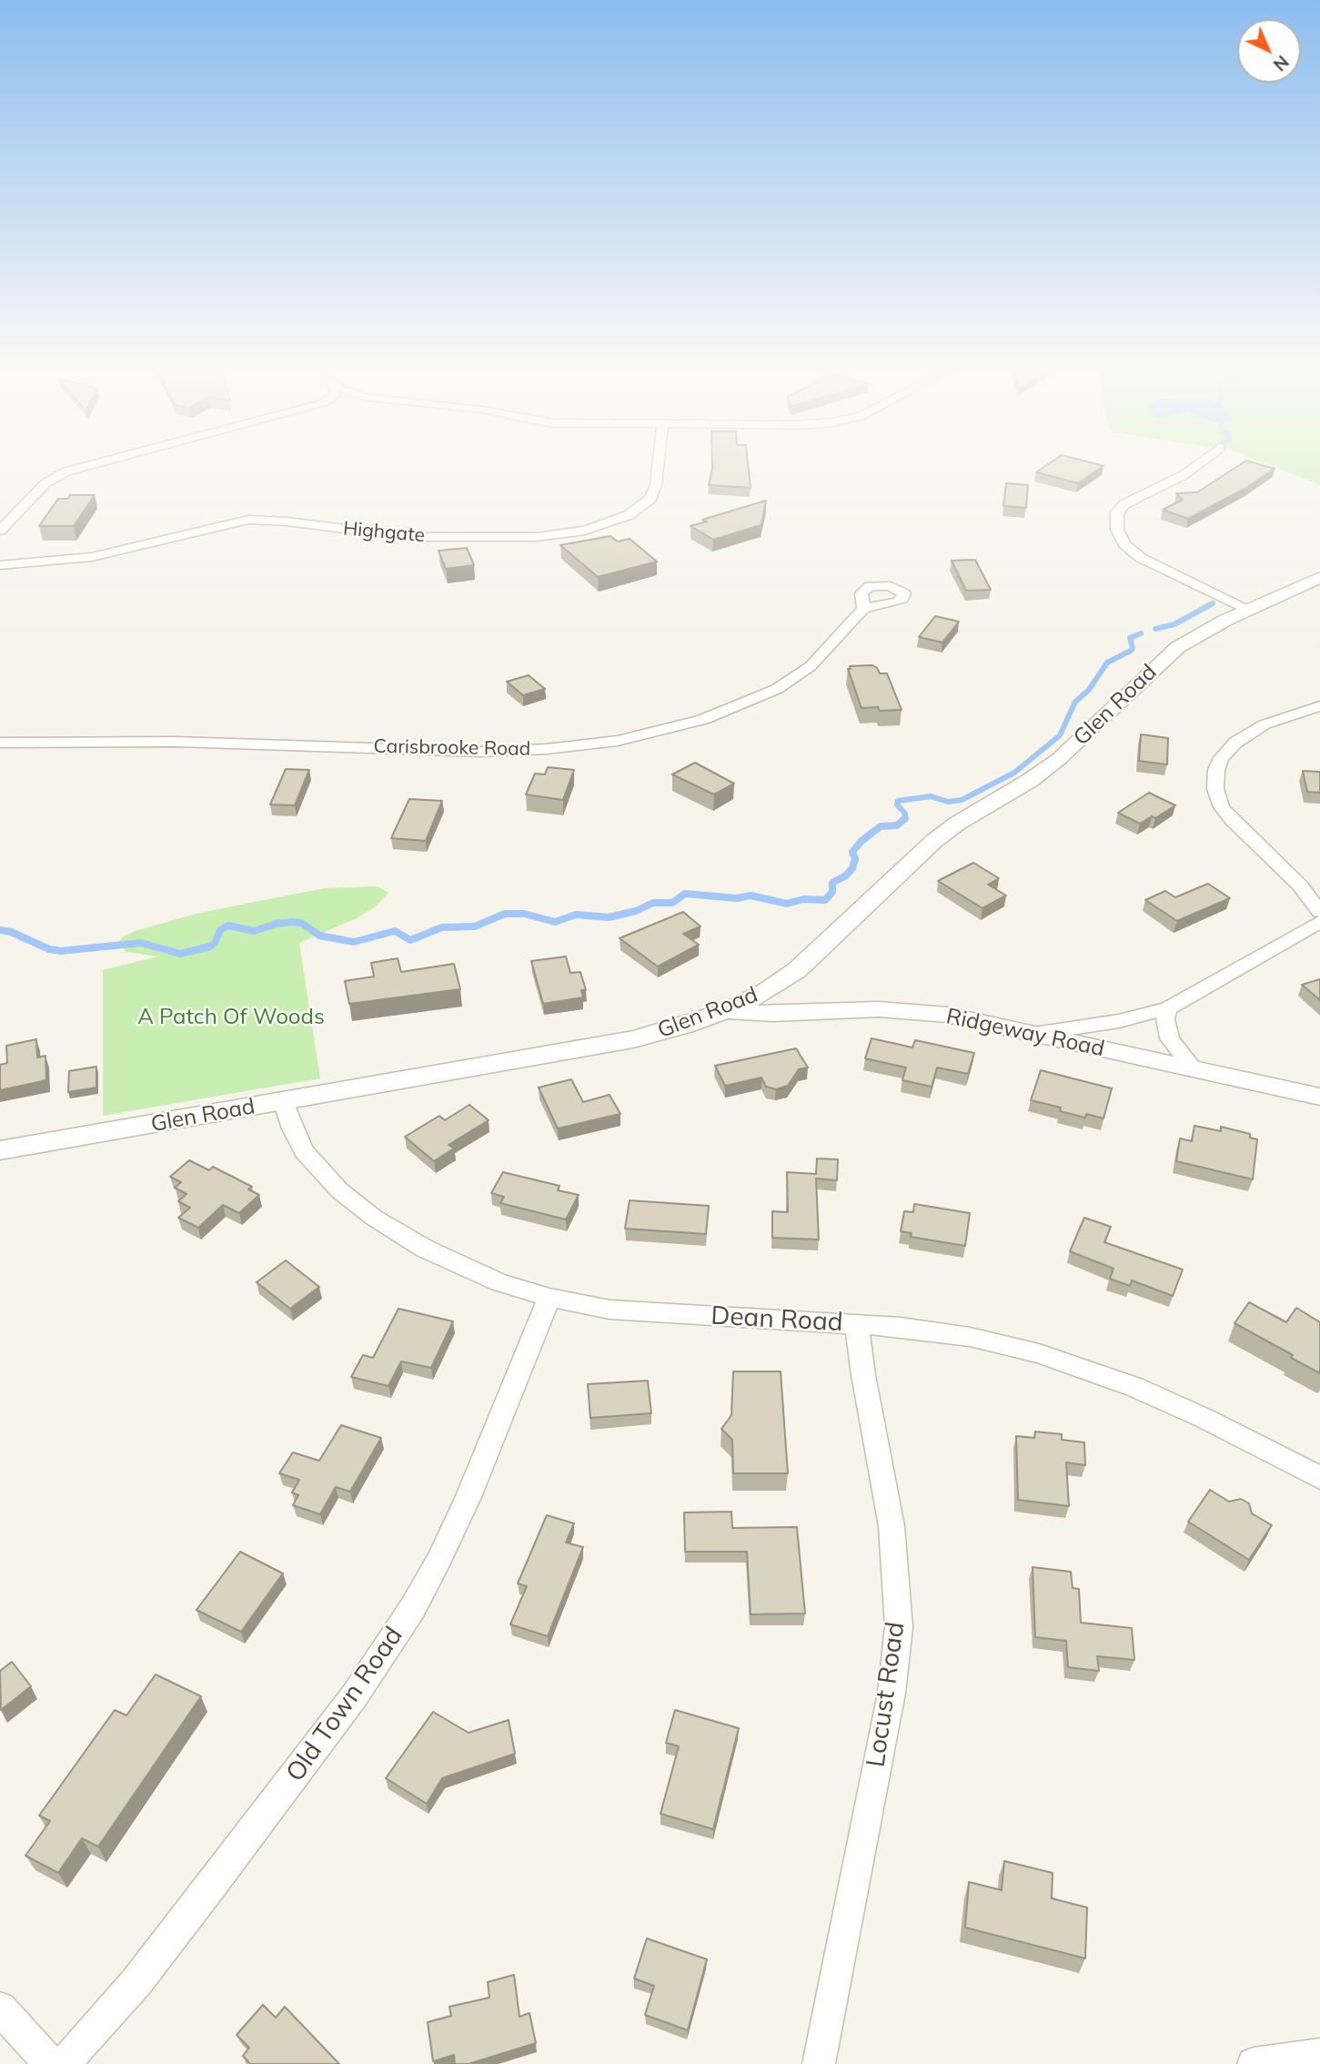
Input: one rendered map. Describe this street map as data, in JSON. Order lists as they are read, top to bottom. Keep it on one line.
{"streets":{"street":["Highgate","Glen Road","Carisbrooke Road","Ridgeway Road","Dean Road","Locust Road","Old Town Road"]},"crossings":[["Glen Road","Ridgeway Road"],["Glen Road","Dean Road"],["Dean Road","Locust Road"],["Dean Road","Old Town Road"]],"parks":["A Patch Of Woods"],"north":"bottom right"}
